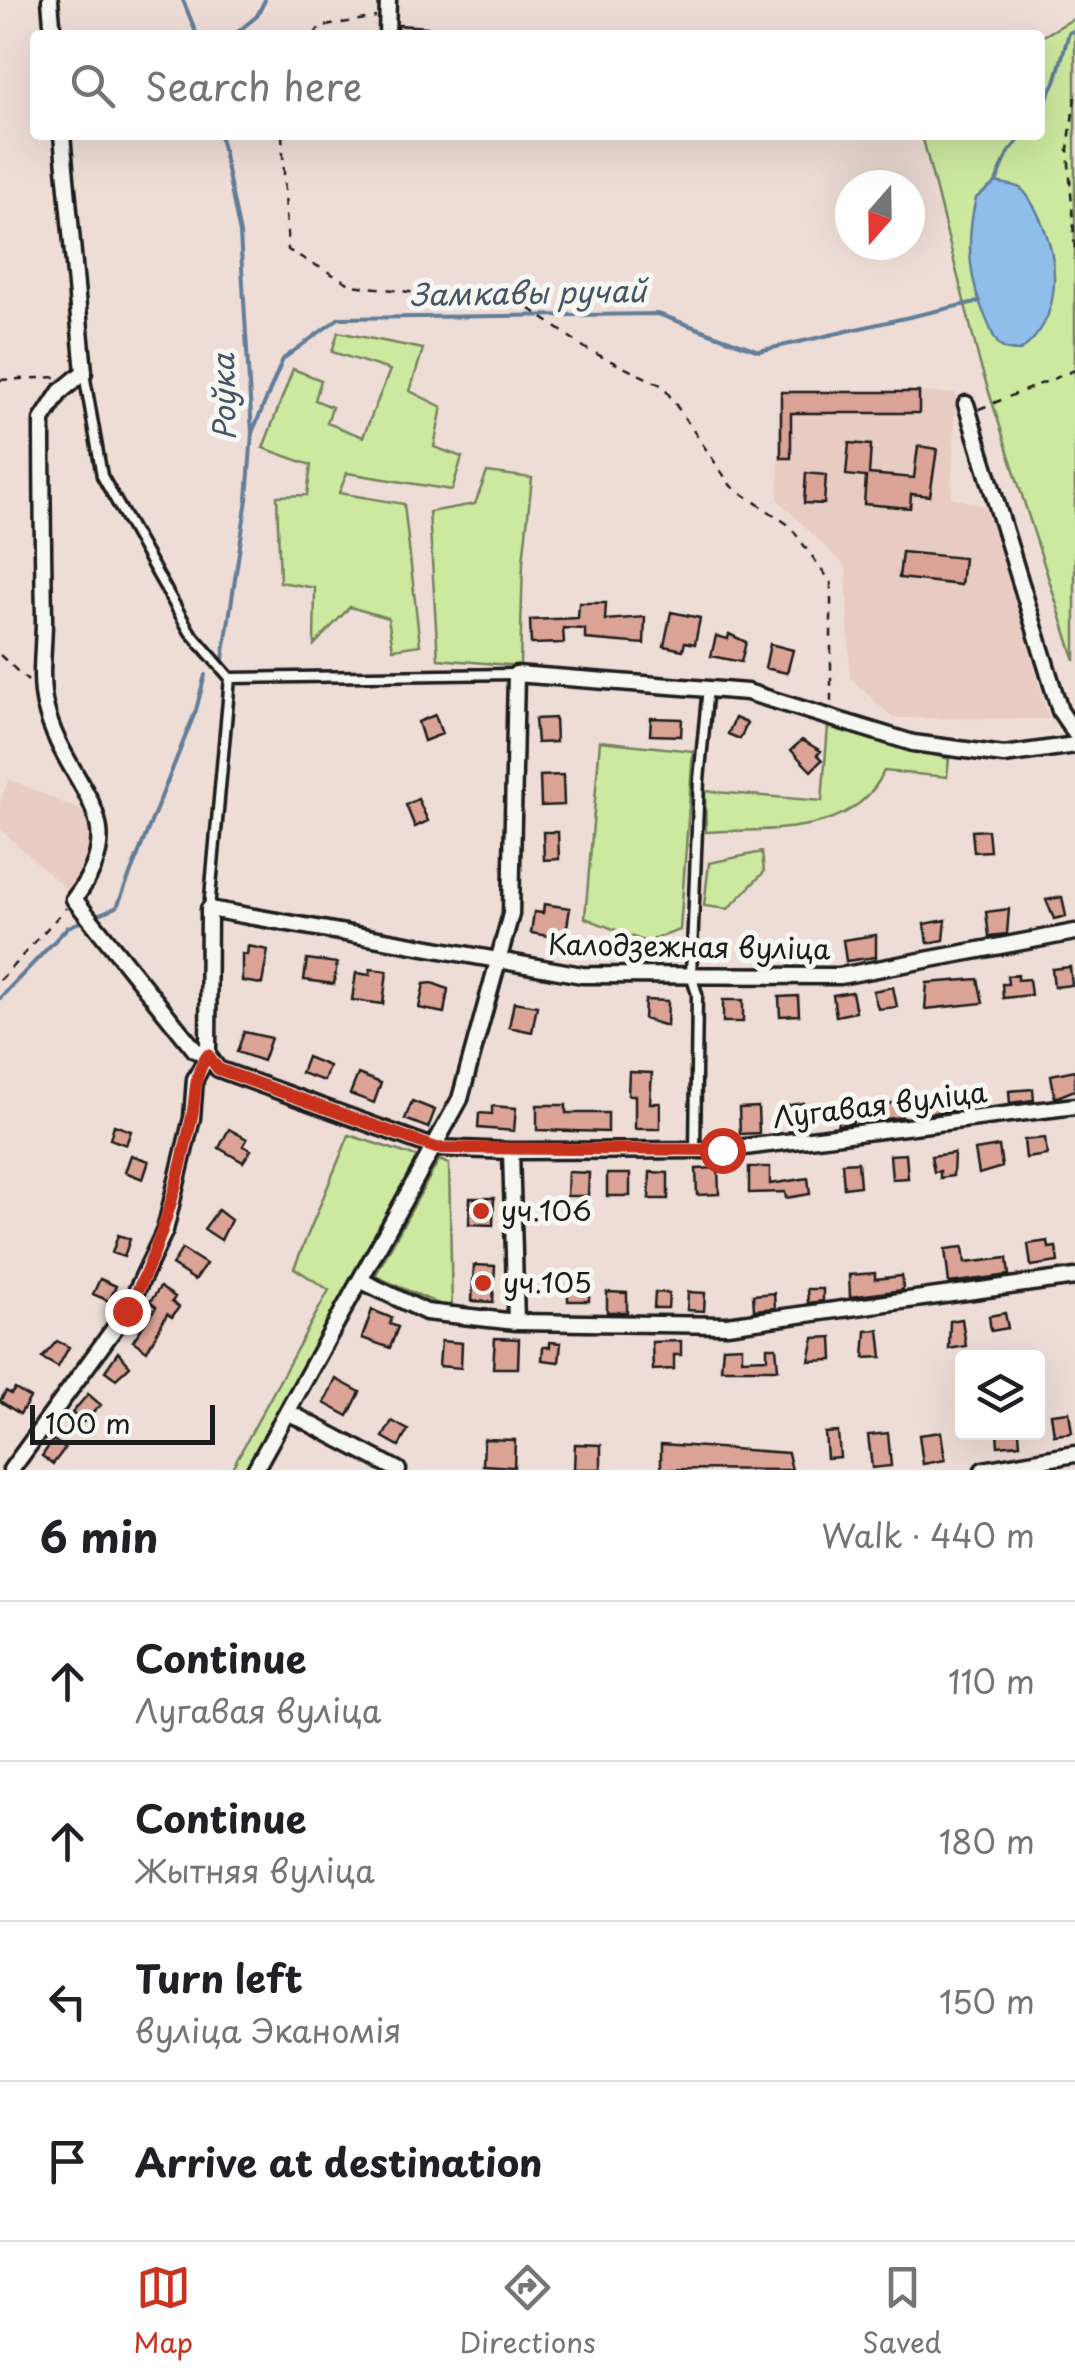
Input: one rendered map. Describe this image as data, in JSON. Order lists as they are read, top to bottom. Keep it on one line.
{"streets":{"street":["Калодзежная вуліца","Лугавая вуліца"]},"water":["Замкавы ручай","Роўка"],"places":["уч.106","уч.105"],"scale_bar":"100 m","north":"bottom","page":{"search":"Search here","scale":"100 m","heading":["6 min","Walk · 440 m"],"list":[["Continue","Лугавая вуліца","110 m"],["Continue","Жытняя вуліца","180 m"],["Turn left","вуліца Эканомія","150 m"],"Arrive at destination"],"nav":["Map","Directions","Saved"]}}
